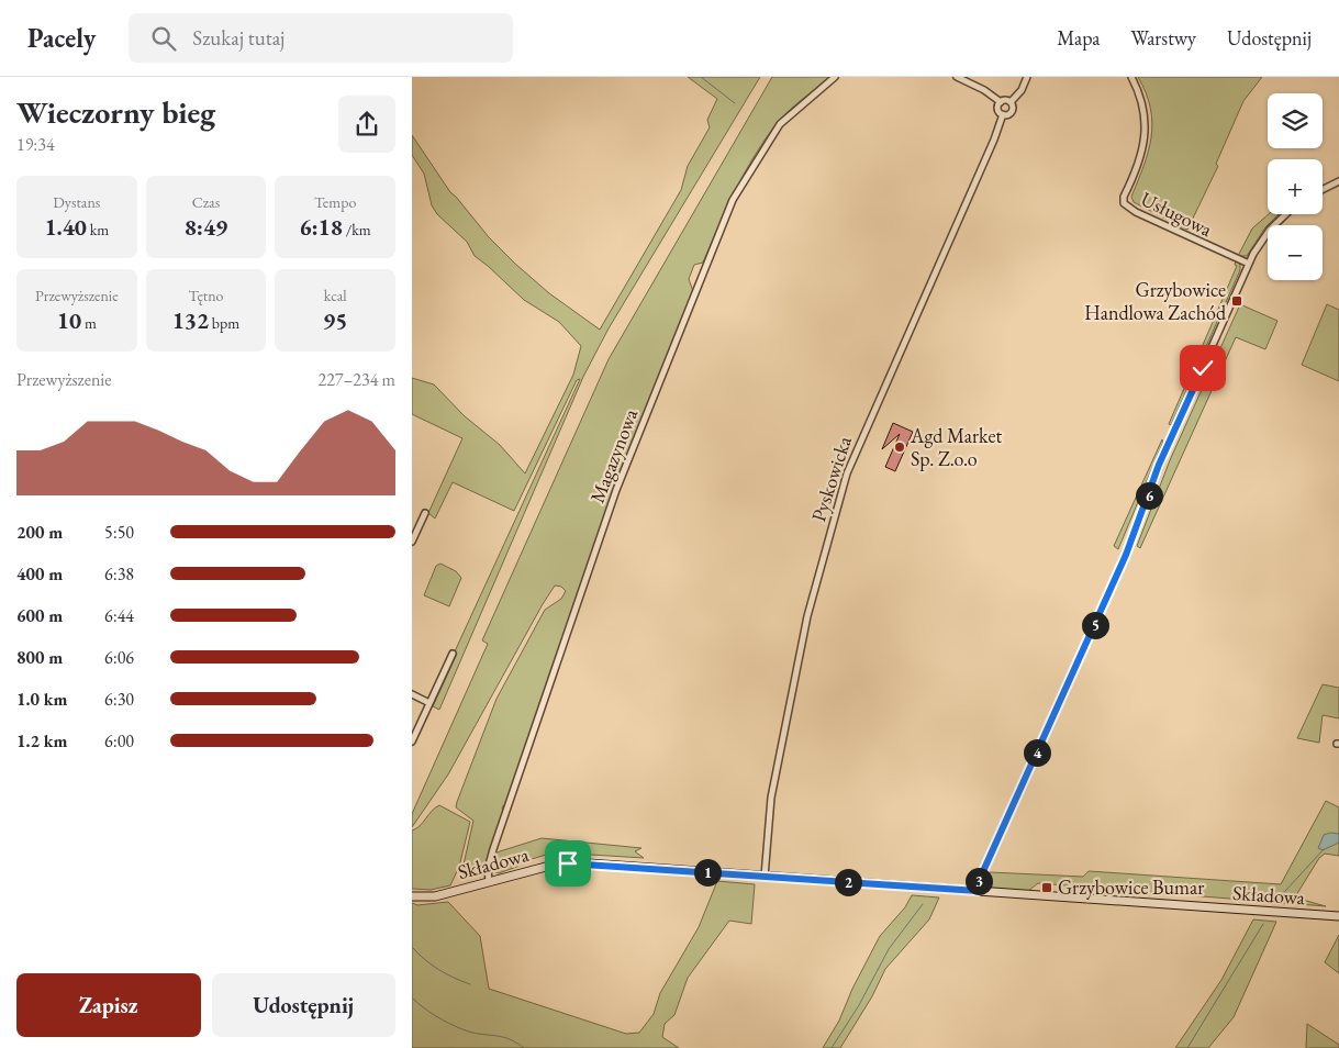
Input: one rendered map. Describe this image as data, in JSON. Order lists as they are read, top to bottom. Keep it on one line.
{"streets":{"main road":["Składowa"],"street":["Usługowa","Magazynowa","Pyskowicka"]},"crossings":[["Magazynowa","Składowa"],["Pyskowicka","Składowa"]],"places":{"transit":["Grzybowice Handlowa Zachód","Grzybowice Bumar"],"other":["Agd Market Sp. Z.o.o"]},"page":{"header":"Pacely","search":"Szukaj tutaj","nav":["Mapa","Warstwy","Udostępnij"],"heading":["Wieczorny bieg","19:34"],"map_buttons":["+","−"],"stats":[["Dystans","1.40 km"],["Czas","8:49"],["Tempo","6:18 /km"],["Przewyższenie","10 m"],["Tętno","132 bpm"],["kcal","95"]],"chart":["Przewyższenie","227–234 m"],"pins":["6","5","4","1","3","2"],"list":[{"name":"200 m","note":"5:50"},{"name":"400 m","note":"6:38"},{"name":"600 m","note":"6:44"},{"name":"800 m","note":"6:06"},{"name":"1.0 km","note":"6:30"},{"name":"1.2 km","note":"6:00"}],"buttons":["Zapisz","Udostępnij"]}}
